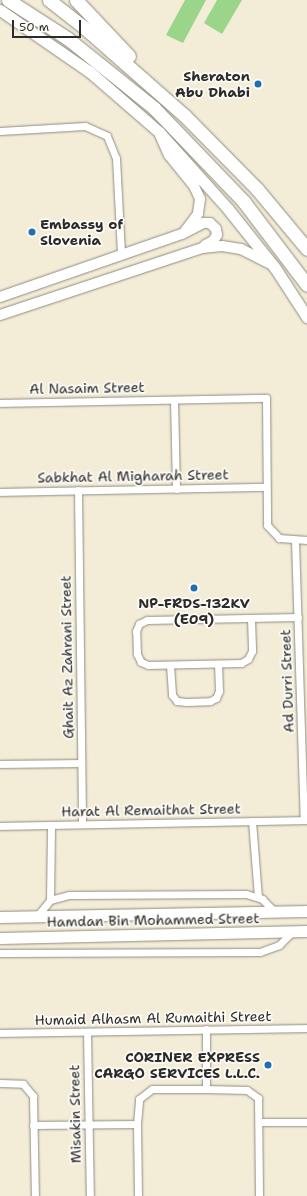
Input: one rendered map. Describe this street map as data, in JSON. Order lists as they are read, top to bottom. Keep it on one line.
{"streets":{"main road":["Hamdan Bin Mohammed Street"],"street":["Al Nasaim Street","Sabkhat Al Migharah Street","Ghait Az Zahrani Street","Ad Durri Street","Harat Al Remaithat Street","Humaid Alhasm Al Rumaithi Street","Misakin Street"]},"crossings":[["Al Nasaim Street","Sabkhat Al Migharah Street"],["Sabkhat Al Migharah Street","Ghait Az Zahrani Street"],["Ghait Az Zahrani Street","Harat Al Remaithat Street"],["Ad Durri Street","Harat Al Remaithat Street"],["Harat Al Remaithat Street","Hamdan Bin Mohammed Street"],["Humaid Alhasm Al Rumaithi Street","Misakin Street"]],"places":["Sheraton Abu Dhabi","Embassy of Slovenia","NP-FRDS-132KV (E09)","CORINER EXPRESS CARGO SERVICES L.L.C."],"scale_bar":"50 m"}
